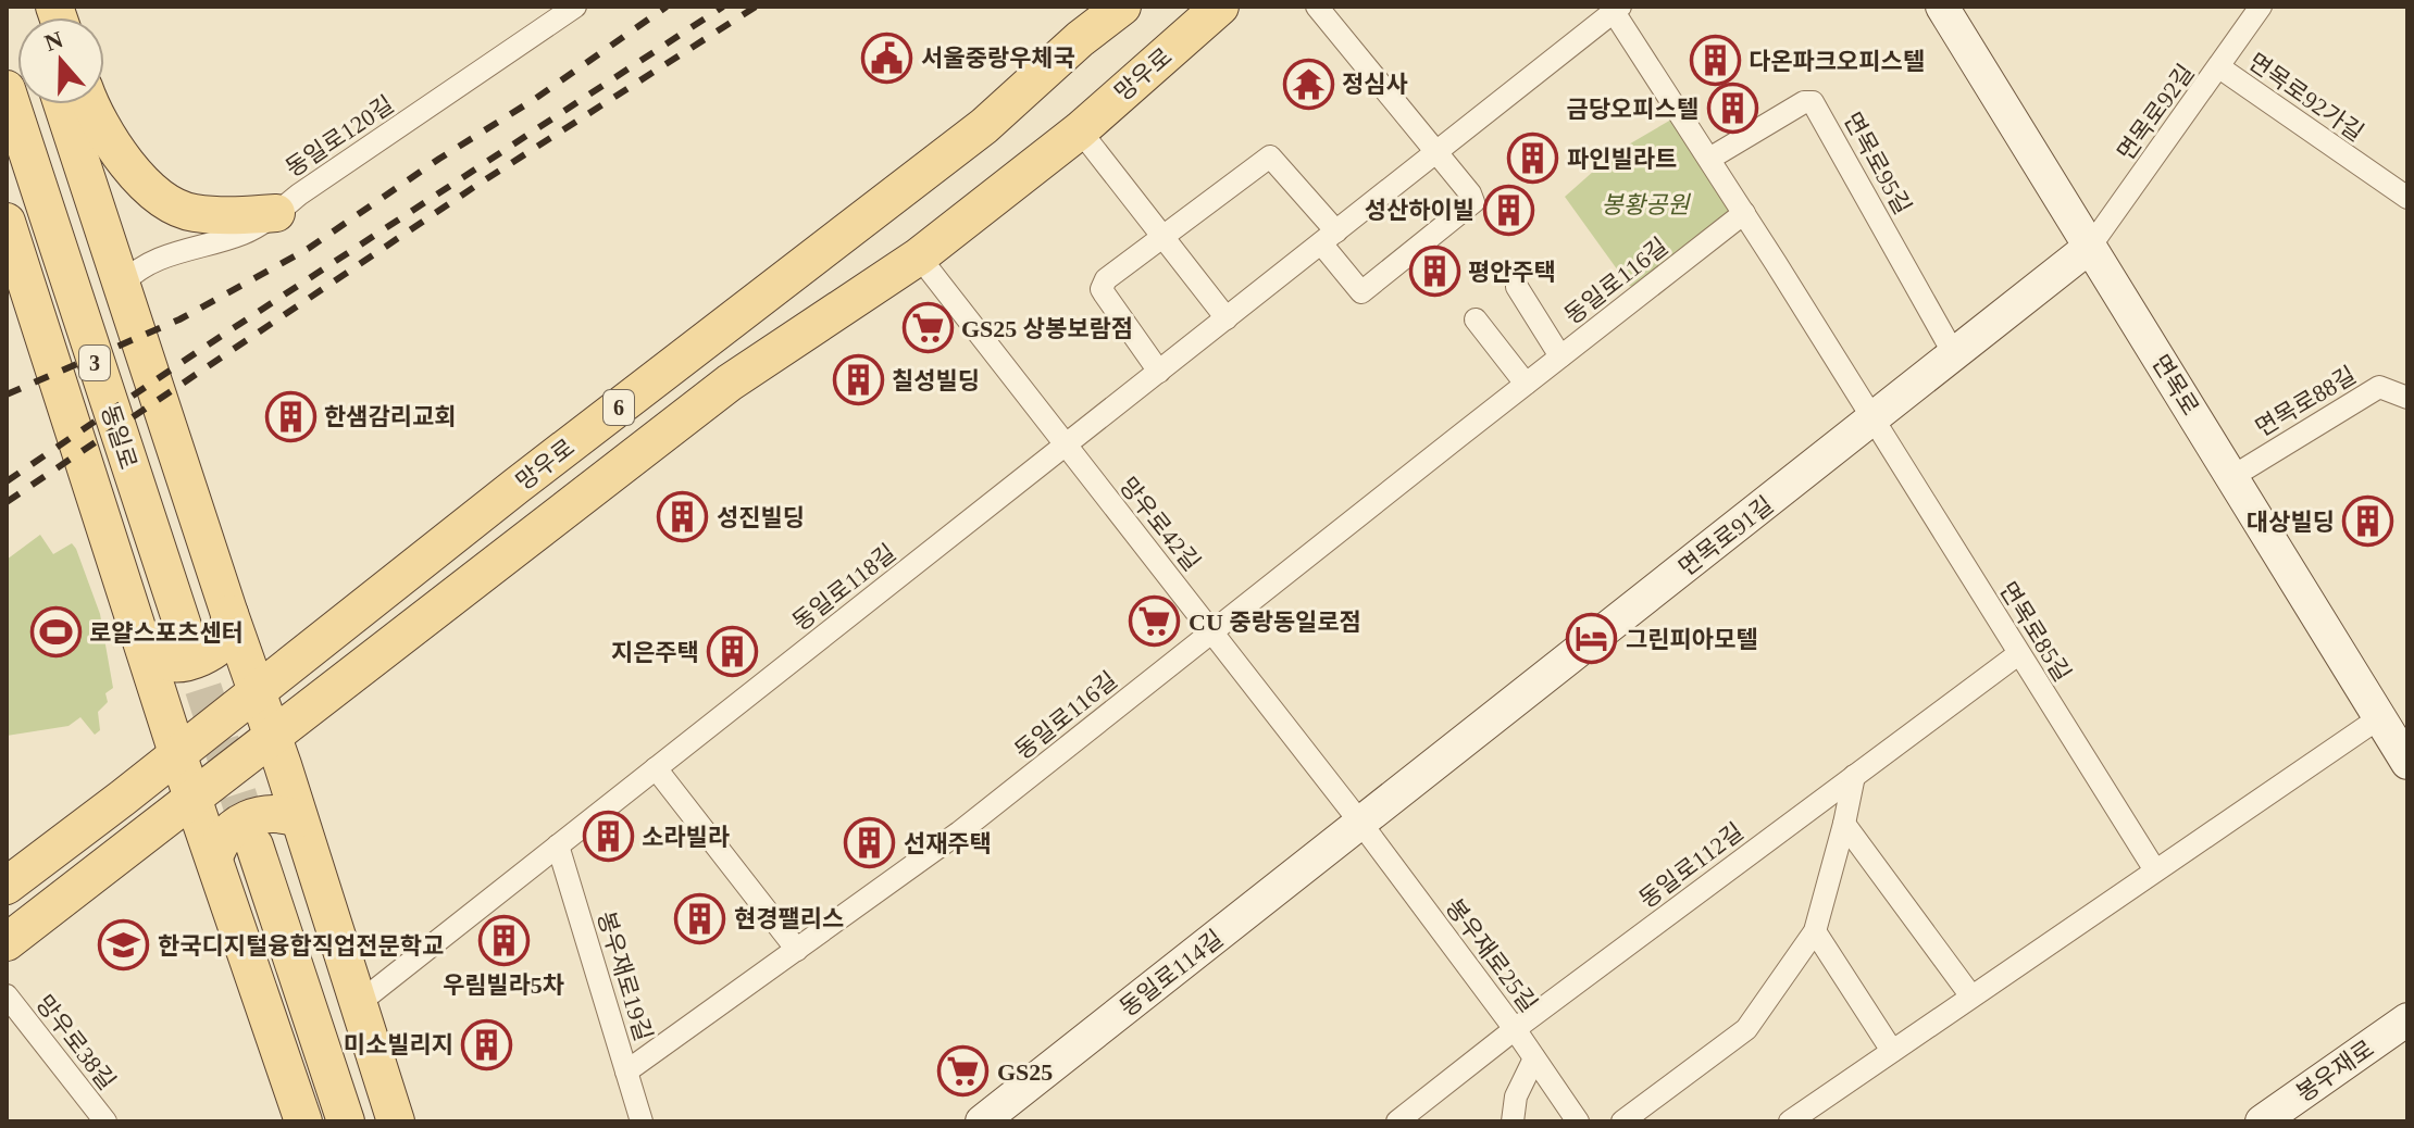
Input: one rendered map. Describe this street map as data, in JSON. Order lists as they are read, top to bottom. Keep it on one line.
{"streets":{"main road":["망우로","3","6","동일로"],"street":["면목로92가길","면목로92길","동일로120길","면목로95길","동일로116길","면목로","면목로88길","망우로42길","면목로91길","동일로118길","면목로85길","동일로112길","봉우재로25길","동일로114길","봉우재로19길","망우로38길","봉우재로"]},"crossings":[["망우로","망우로42길"],["면목로92가길","면목로92길"],["면목로92길","면목로"],["면목로92길","면목로91길"],["면목로95길","면목로91길"],["동일로116길","망우로42길"],["동일로116길","봉우재로19길"],["면목로","면목로88길"],["면목로","면목로91길"],["망우로42길","면목로91길"],["망우로42길","동일로118길"],["망우로42길","봉우재로25길"],["망우로42길","동일로114길"],["면목로91길","면목로85길"],["면목로91길","봉우재로25길"],["면목로91길","동일로114길"],["동일로118길","봉우재로19길"],["면목로85길","동일로112길"],["동일로112길","봉우재로25길"],["봉우재로25길","동일로114길"]],"parks":["봉황공원"],"places":{"public building":["서울중랑우체국"],"building":["다온파크오피스텔","금당오피스텔","파인빌라트","성산하이빌","평안주택","칠성빌딩","한샘감리교회","성진빌딩","대상빌딩","지은주택","소라빌라","선재주택","현경팰리스","우림빌라5차","미소빌리지"],"temple":["정심사"],"supermarket":["GS25 상봉보람점","CU 중랑동일로점","GS25"],"sports":["로얄스포츠센터"],"hotel":["그린피아모텔"],"school or university":["한국디지털융합직업전문학교"]},"north":"top"}
